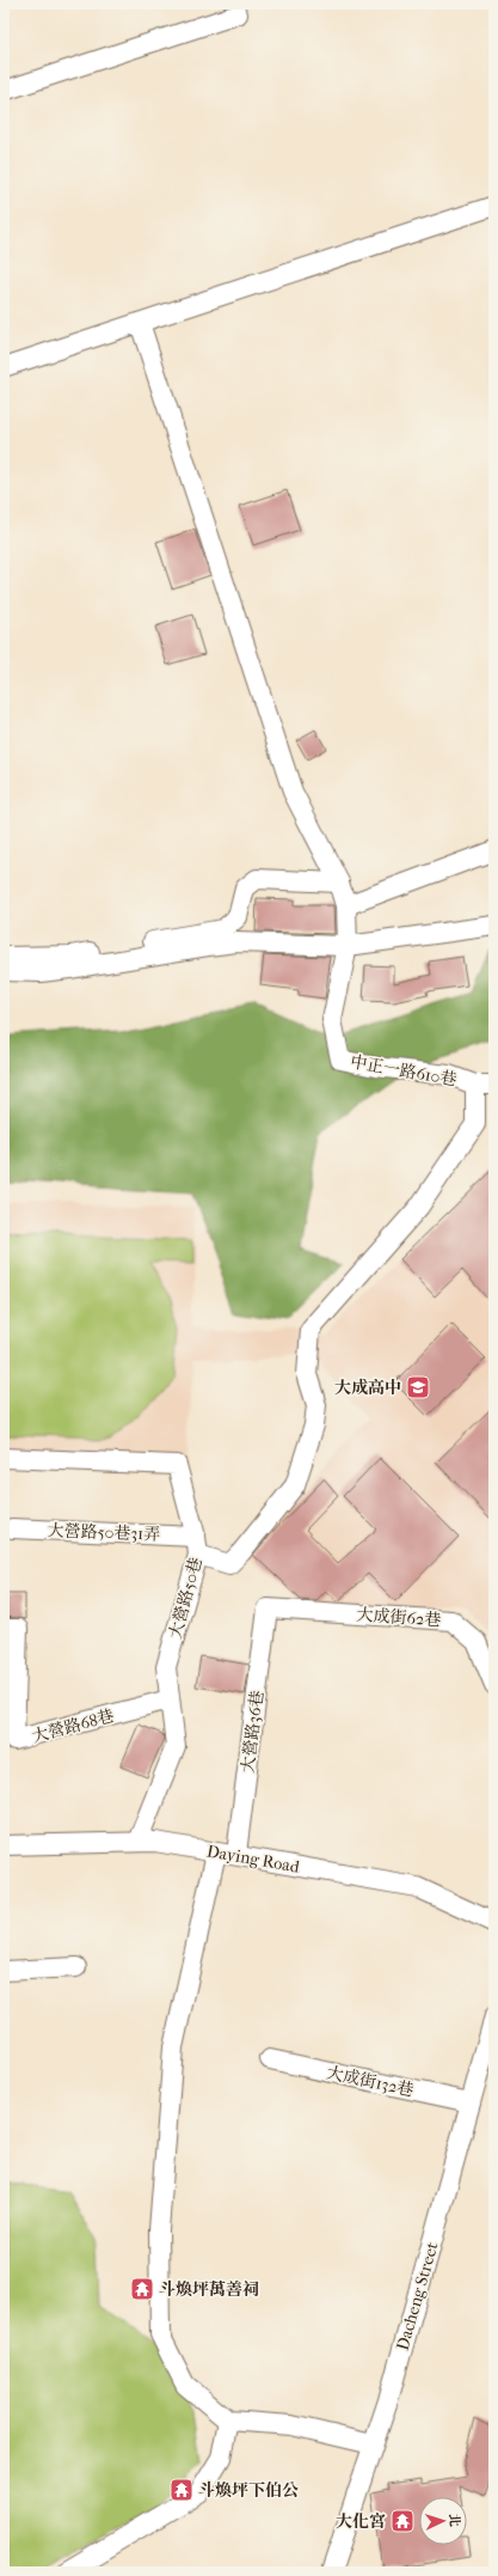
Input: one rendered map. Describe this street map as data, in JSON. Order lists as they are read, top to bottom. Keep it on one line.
{"streets":{"street":["中正一路610巷","大營路50巷31弄","大營路50巷","大成街62巷","大營路68巷","大營路36巷","Daying Road","大成街132巷","Dacheng Street"]},"crossings":[["大營路50巷31弄","大營路50巷"],["大營路50巷","大營路68巷"],["大營路50巷","Daying Road"],["大成街62巷","大營路36巷"],["大營路36巷","Daying Road"],["大成街132巷","Dacheng Street"]],"places":{"school or university":["大成高中"],"temple":["斗煥坪萬善祠","斗煥坪下伯公","大化宮"]},"north":"right"}
